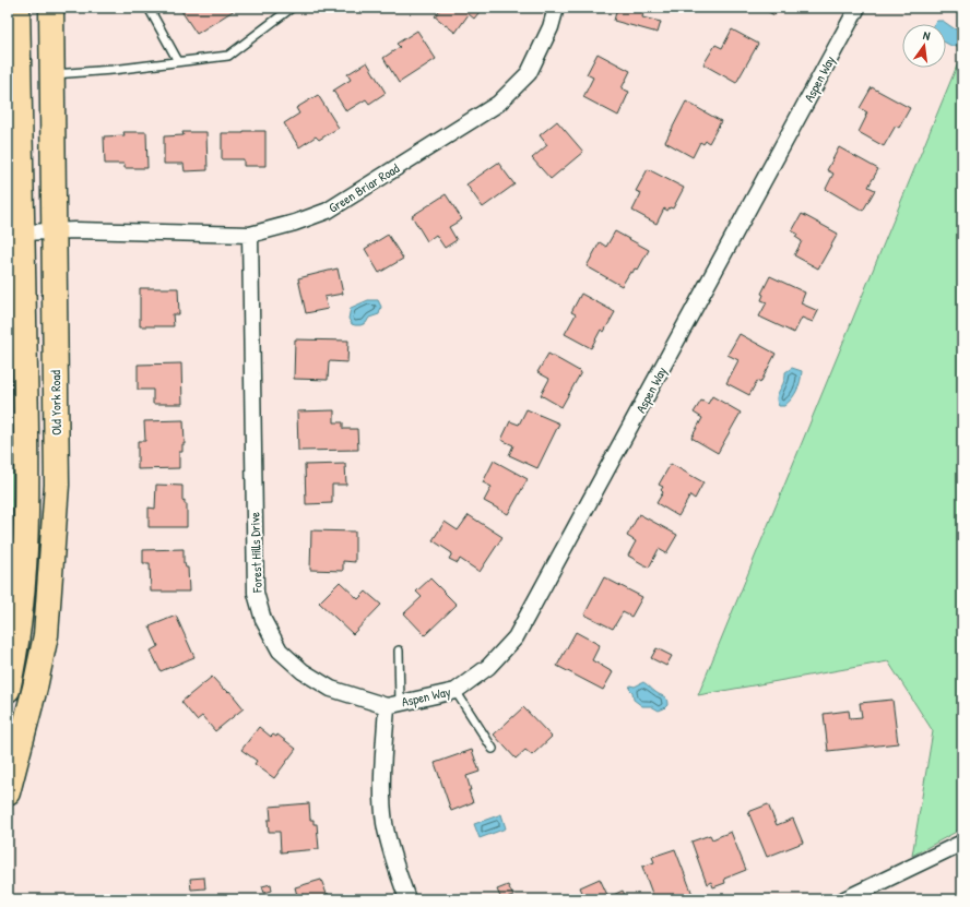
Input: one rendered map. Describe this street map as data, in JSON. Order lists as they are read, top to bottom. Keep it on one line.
{"streets":{"highway":["Old York Road"],"street":["Aspen Way","Green Briar Road","Forest Hills Drive"]},"crossings":[["Aspen Way","Forest Hills Drive"],["Green Briar Road","Old York Road"],["Green Briar Road","Forest Hills Drive"]],"north":"top"}
